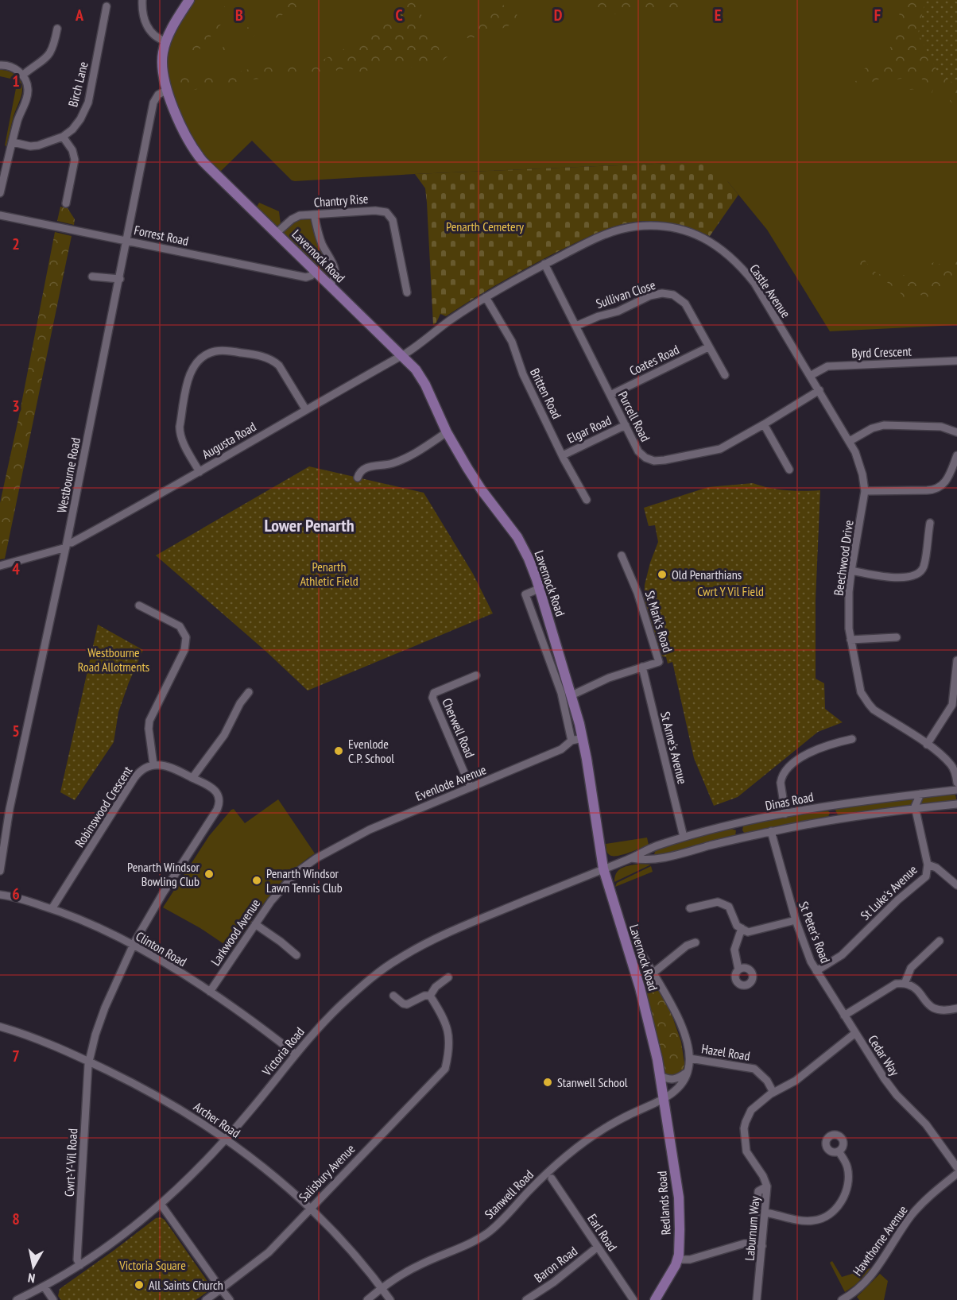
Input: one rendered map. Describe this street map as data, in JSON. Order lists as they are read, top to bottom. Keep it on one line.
{"streets":{"main road":["Lavernock Road","Redlands Road"],"street":["Birch Lane","Chantry Rise","Forrest Road","Castle Avenue","Sullivan Close","Byrd Crescent","Coates Road","Britten Road","Purcell Road","Elgar Road","Augusta Road","Westbourne Road","Beechwood Drive","St Mark's Road","Cherwell Road","St Anne's Avenue","Evenlode Avenue","Dinas Road","Robinswood Crescent","St Luke's Avenue","Larkwood Avenue","St Peter's Road","Clinton Road","Victoria Road","Hazel Road","Cedar Way","Archer Road","Cwrt-Y-Vil Road","Salisbury Avenue","Stanwell Road","Laburnum Way","Earl Road","Hawthorne Avenue","Baron Road"]},"crossings":[["Chantry Rise","Lavernock Road"],["Forrest Road","Lavernock Road"],["Forrest Road","Westbourne Road"],["Lavernock Road","Castle Avenue"],["Lavernock Road","Augusta Road"],["Lavernock Road","Westbourne Road"],["Lavernock Road","St Mark's Road"],["Lavernock Road","Evenlode Avenue"],["Lavernock Road","Dinas Road"],["Lavernock Road","Victoria Road"],["Lavernock Road","Hazel Road"],["Lavernock Road","Stanwell Road"],["Lavernock Road","Redlands Road"],["Castle Avenue","Byrd Crescent"],["Castle Avenue","Britten Road"],["Castle Avenue","Purcell Road"],["Castle Avenue","Augusta Road"],["Castle Avenue","Beechwood Drive"],["Sullivan Close","Coates Road"],["Sullivan Close","Purcell Road"],["Coates Road","Purcell Road"],["Britten Road","Elgar Road"],["Purcell Road","Elgar Road"],["Augusta Road","Westbourne Road"],["St Mark's Road","St Anne's Avenue"],["Cherwell Road","Evenlode Avenue"],["Evenlode Avenue","Larkwood Avenue"],["Dinas Road","St Luke's Avenue"],["Dinas Road","St Peter's Road"],["Dinas Road","Victoria Road"],["Robinswood Crescent","Clinton Road"],["Robinswood Crescent","Cwrt-Y-Vil Road"],["St Luke's Avenue","St Peter's Road"],["Larkwood Avenue","Clinton Road"],["St Peter's Road","Cedar Way"],["Clinton Road","Victoria Road"],["Clinton Road","Cwrt-Y-Vil Road"],["Victoria Road","Archer Road"],["Victoria Road","Cwrt-Y-Vil Road"],["Hazel Road","Cedar Way"],["Hazel Road","Laburnum Way"],["Cedar Way","Laburnum Way"],["Archer Road","Cwrt-Y-Vil Road"],["Archer Road","Salisbury Avenue"],["Archer Road","Stanwell Road"],["Stanwell Road","Redlands Road"],["Earl Road","Baron Road"]],"districts":["Lower Penarth"],"parks":["Penarth Cemetery","Penarth Athletic Field","Cwrt Y Vil Field","Westbourne Road Allotments","Victoria Square"],"places":["Old Penarthians","Evenlode C.P. School","Penarth Windsor Bowling Club","Penarth Windsor Lawn Tennis Club","Stanwell School","All Saints Church"],"north":"bottom","grid":{"columns":["A","B","C","D","E","F"],"rows":["1","2","3","4","5","6","7","8"]}}
